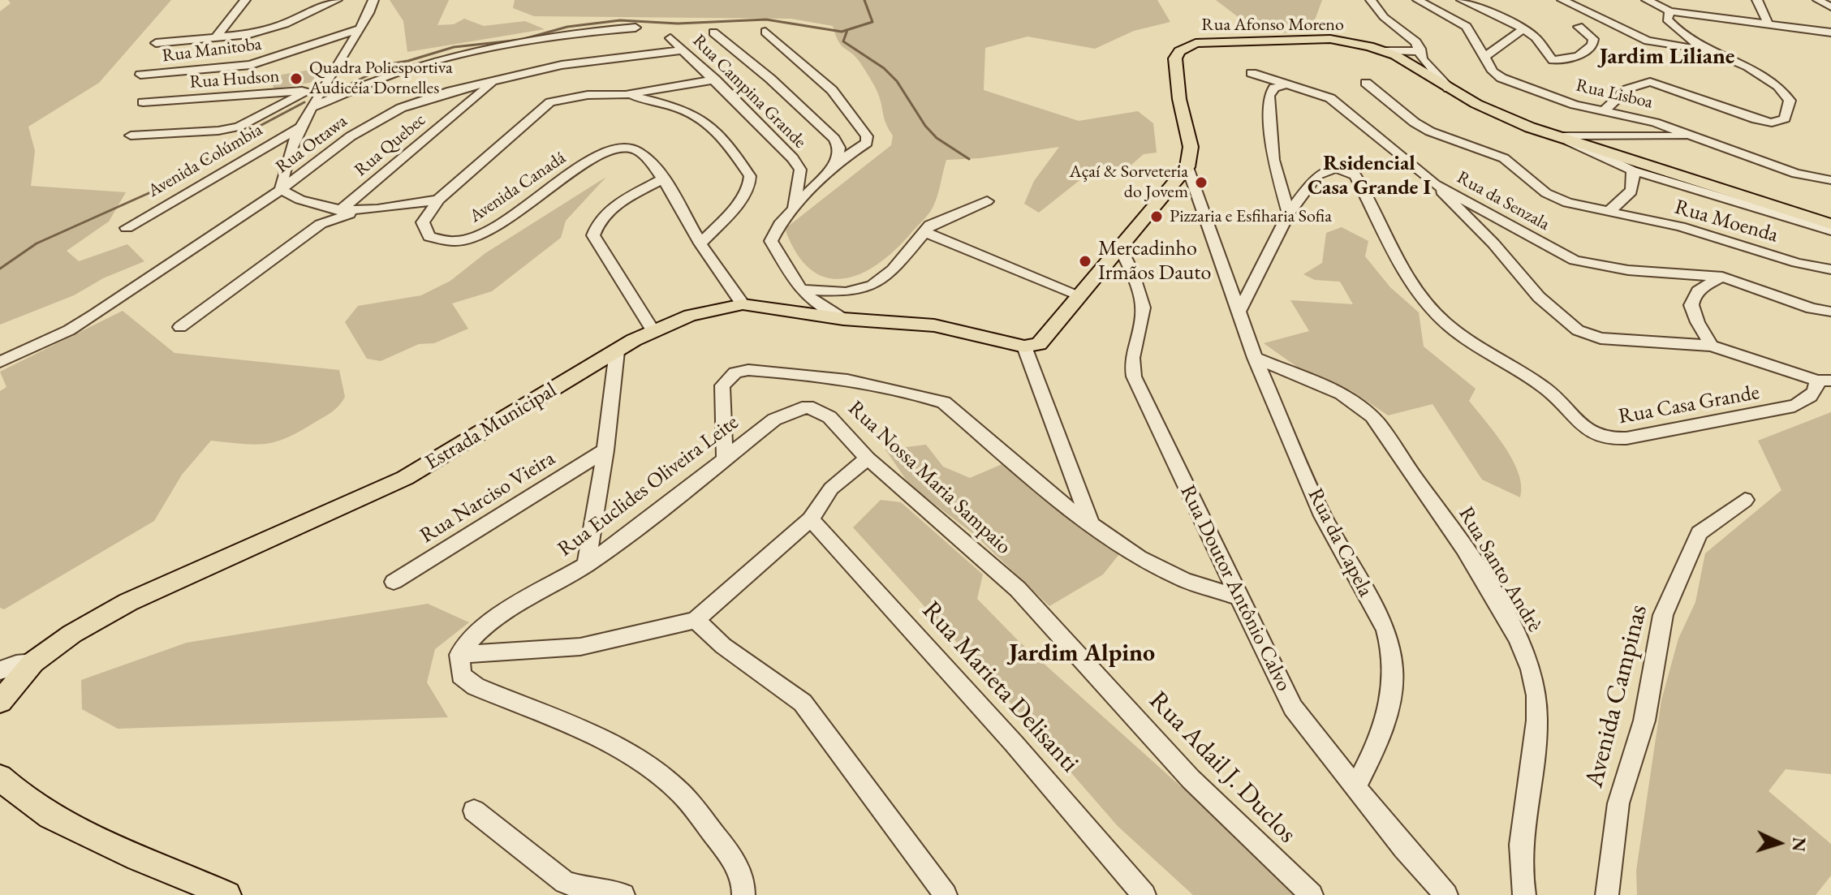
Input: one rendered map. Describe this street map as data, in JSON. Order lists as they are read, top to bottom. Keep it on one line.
{"streets":{"main road":["Rua Afonso Moreno","Estrada Municipal"],"street":["Rua Manitoba","Rua Hudson","Rua Campina Grande","Rua Lisboa","Rua Ottawa","Rua Quebec","Avenida Colúmbia","Avenida Canadá","Rua da Senzala","Rua Moenda","Rua Casa Grande","Rua Nossa Maria Sampaio","Rua Euclides Oliveira Leite","Rua Narciso Vieira","Rua da Capela","Rua Santo Andrè","Rua Doutor Antônio Calvo","Rua Marieta Delisanti","Avenida Campinas","Rua Adail J. Duclos"]},"crossings":[["Rua Afonso Moreno","Rua da Capela"],["Rua Campina Grande","Rua Ottawa"],["Rua Campina Grande","Avenida Canadá"],["Rua Ottawa","Rua Quebec"],["Avenida Canadá","Estrada Municipal"],["Rua Casa Grande","Rua da Capela"],["Rua Nossa Maria Sampaio","Rua Euclides Oliveira Leite"],["Rua Nossa Maria Sampaio","Rua Adail J. Duclos"],["Rua da Capela","Rua Santo Andrè"],["Rua da Capela","Rua Doutor Antônio Calvo"]],"districts":["Jardim Liliane","Rsidencial Casa Grande I","Jardim Alpino"],"places":["Quadra Poliesportiva Audicéia Dornelles","Açaí & Sorveteria do Jovem","Pizzaria e Esfiharia Sofia","Mercadinho Irmãos Dauto"],"north":"right"}
